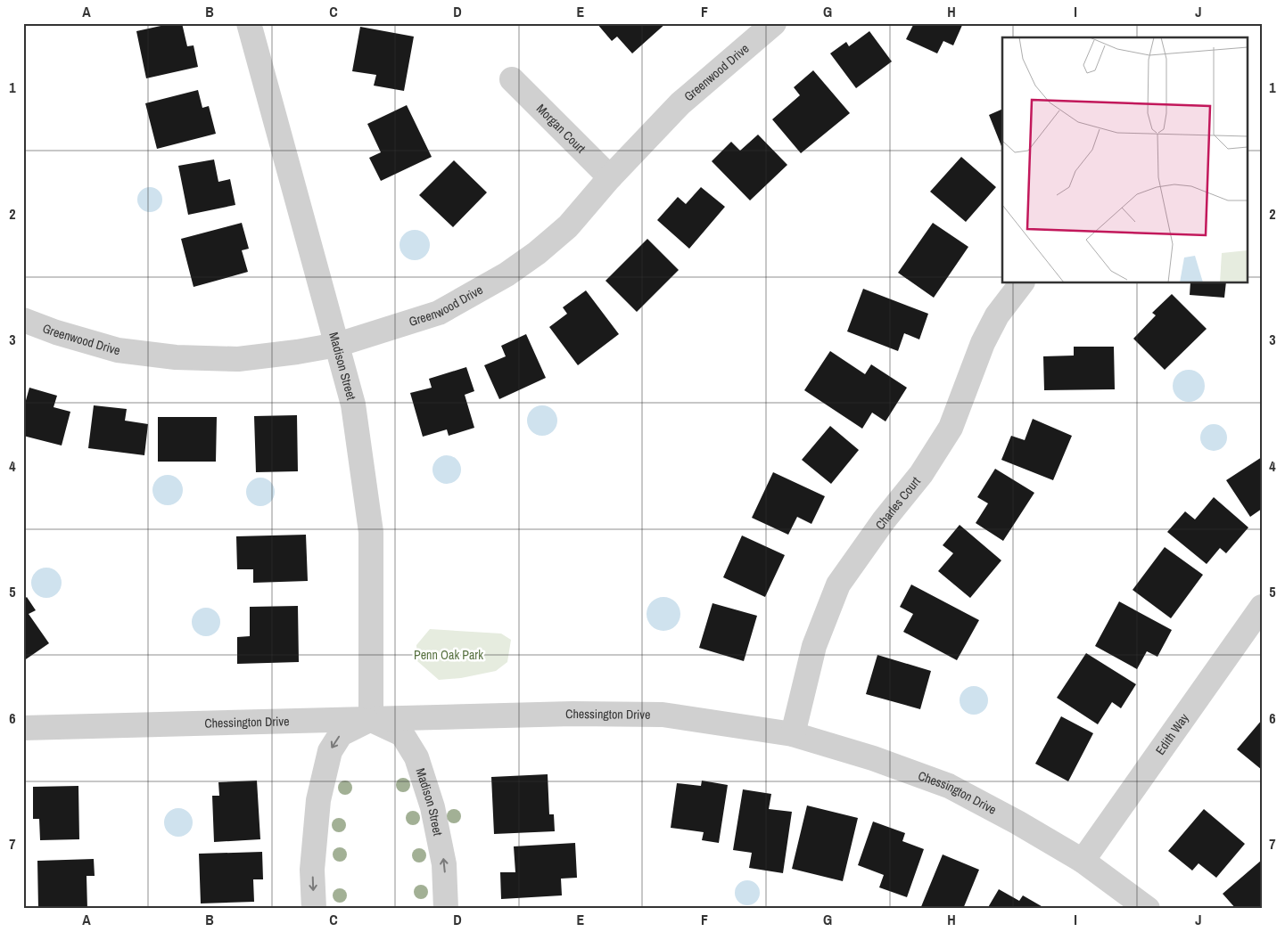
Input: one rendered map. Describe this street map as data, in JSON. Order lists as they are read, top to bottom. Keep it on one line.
{"streets":{"street":["Greenwood Drive","Morgan Court","Madison Street","Charles Court","Chessington Drive","Edith Way"]},"crossings":[["Greenwood Drive","Morgan Court"],["Greenwood Drive","Madison Street"],["Madison Street","Chessington Drive"],["Charles Court","Chessington Drive"],["Chessington Drive","Edith Way"]],"parks":["Penn Oak Park"],"grid":{"columns":["A","B","C","D","E","F","G","H","I","J"],"rows":["1","2","3","4","5","6","7"]}}
